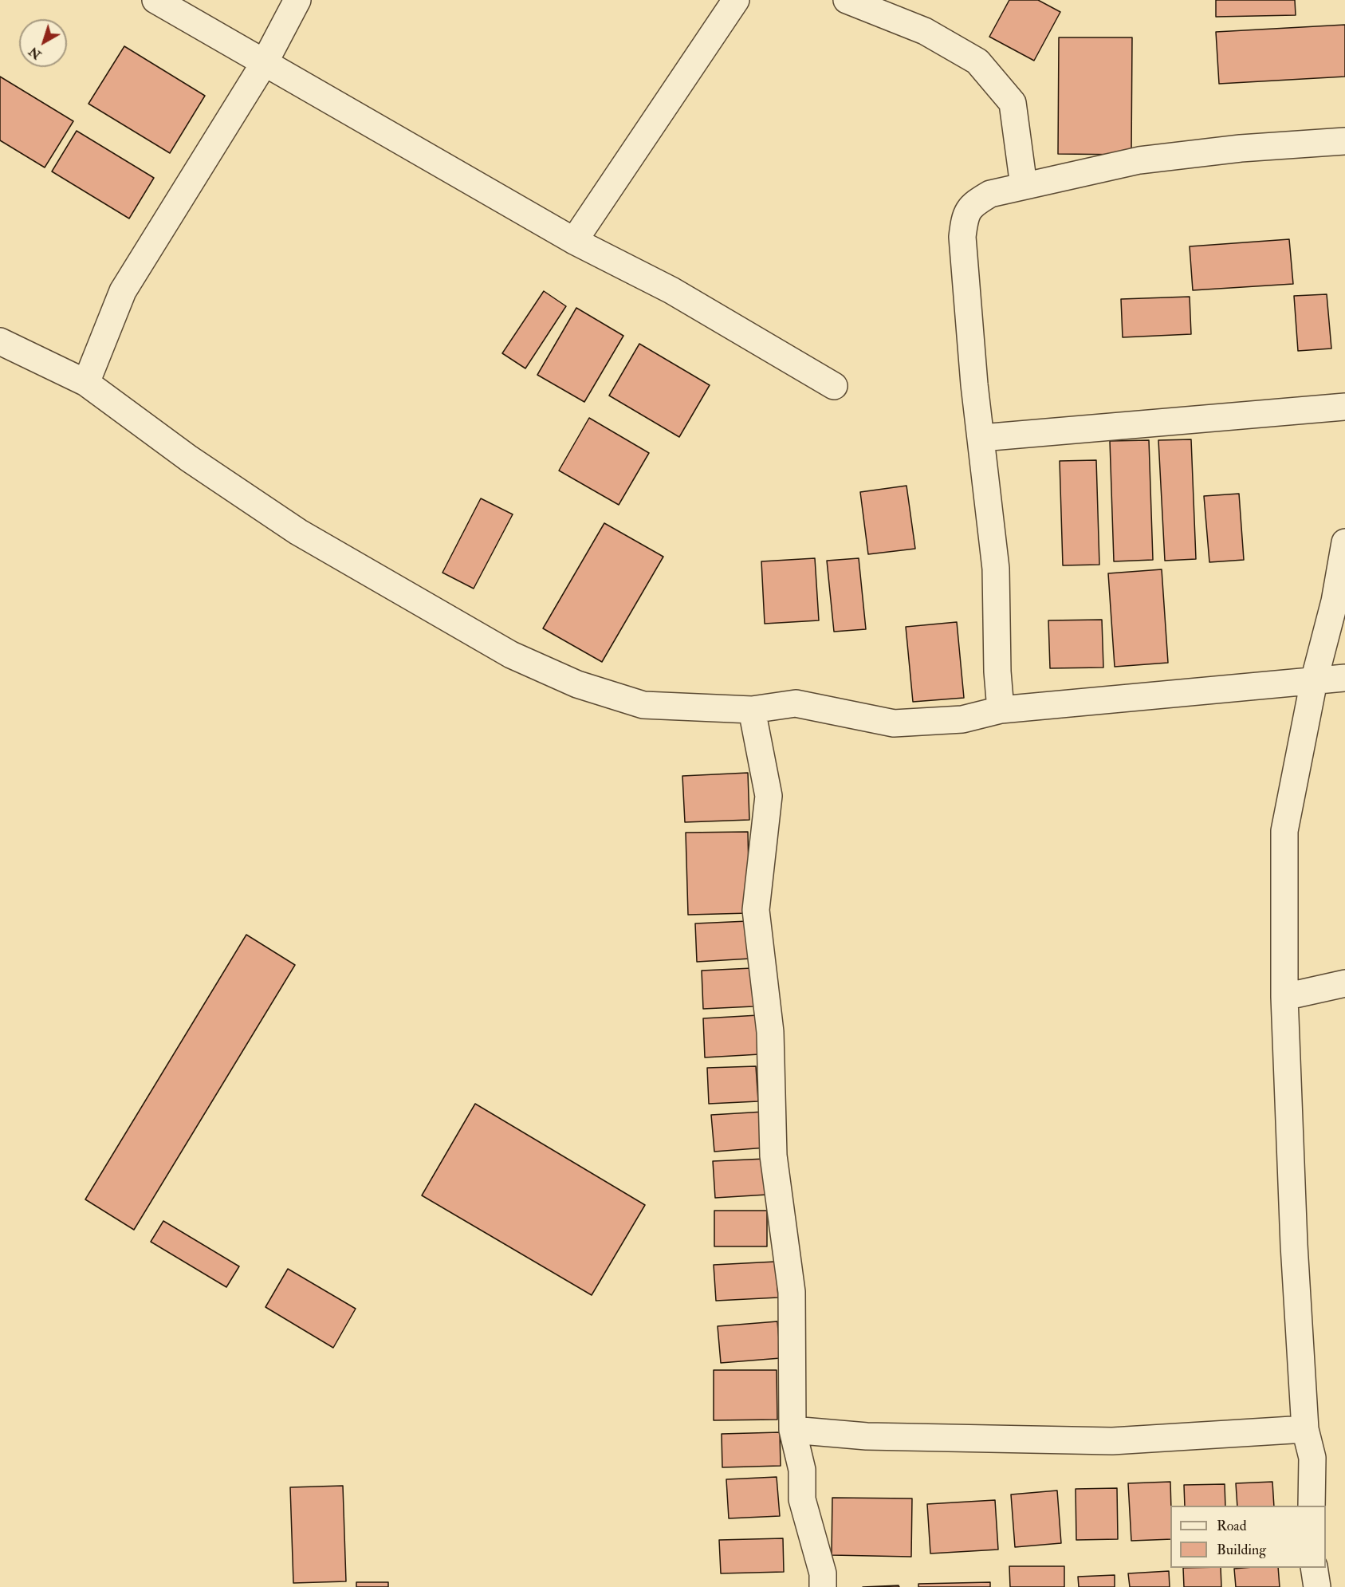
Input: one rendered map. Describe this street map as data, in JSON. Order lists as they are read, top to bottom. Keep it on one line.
{"legend":["Road","Building"],"north":"bottom left"}
